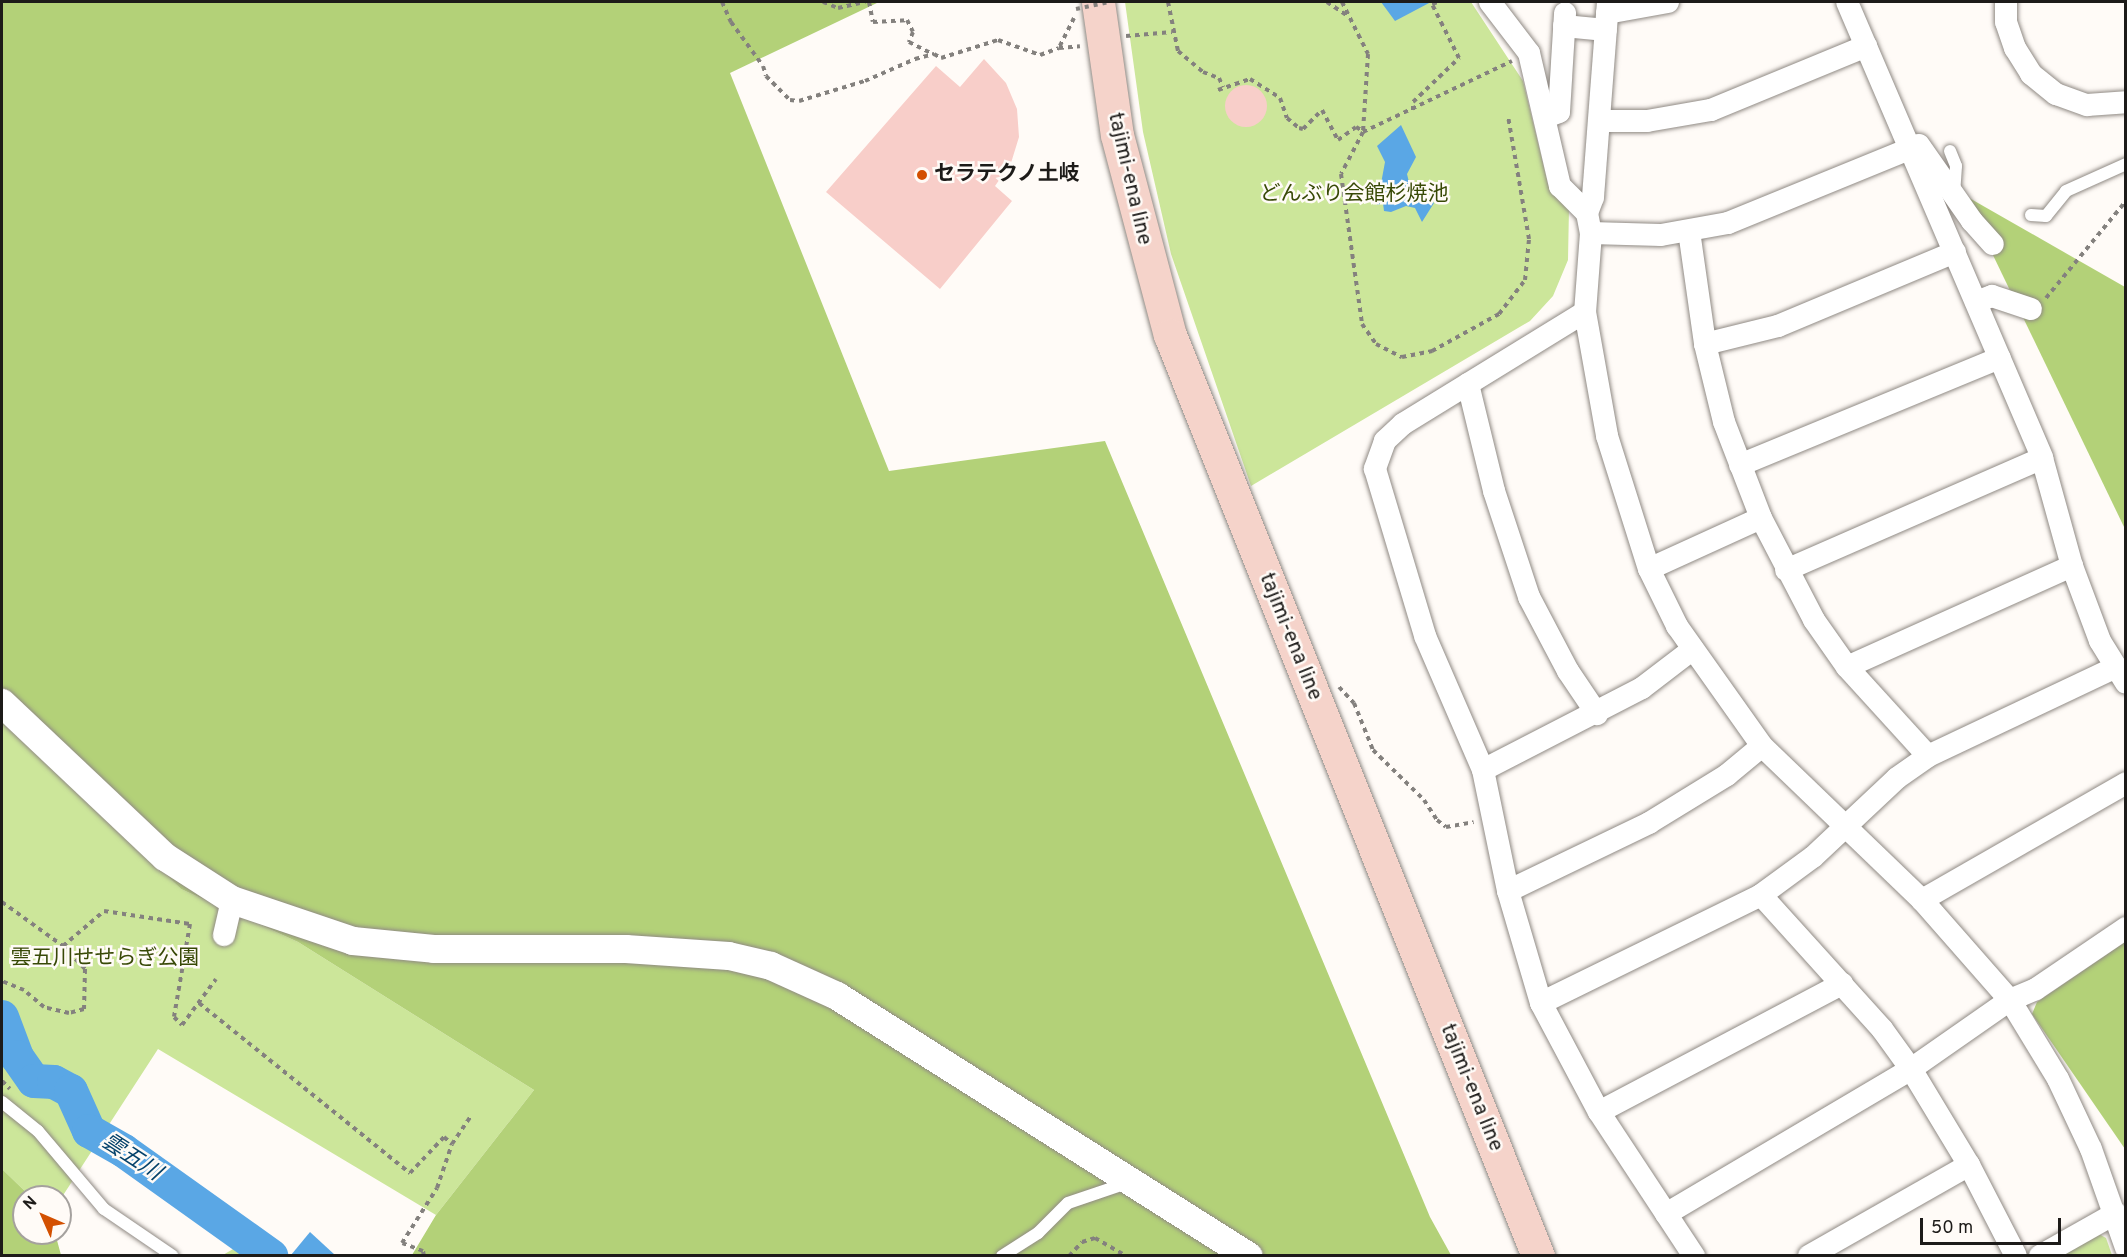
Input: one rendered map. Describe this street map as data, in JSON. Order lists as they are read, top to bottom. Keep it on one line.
{"streets":{"main road":["tajimi-ena line"]},"water":["雲五川"],"parks":["どんぶり会館杉焼池","雲五川せせらぎ公園"],"places":["セラテクノ土岐"],"scale_bar":"50 m","north":"top left"}
